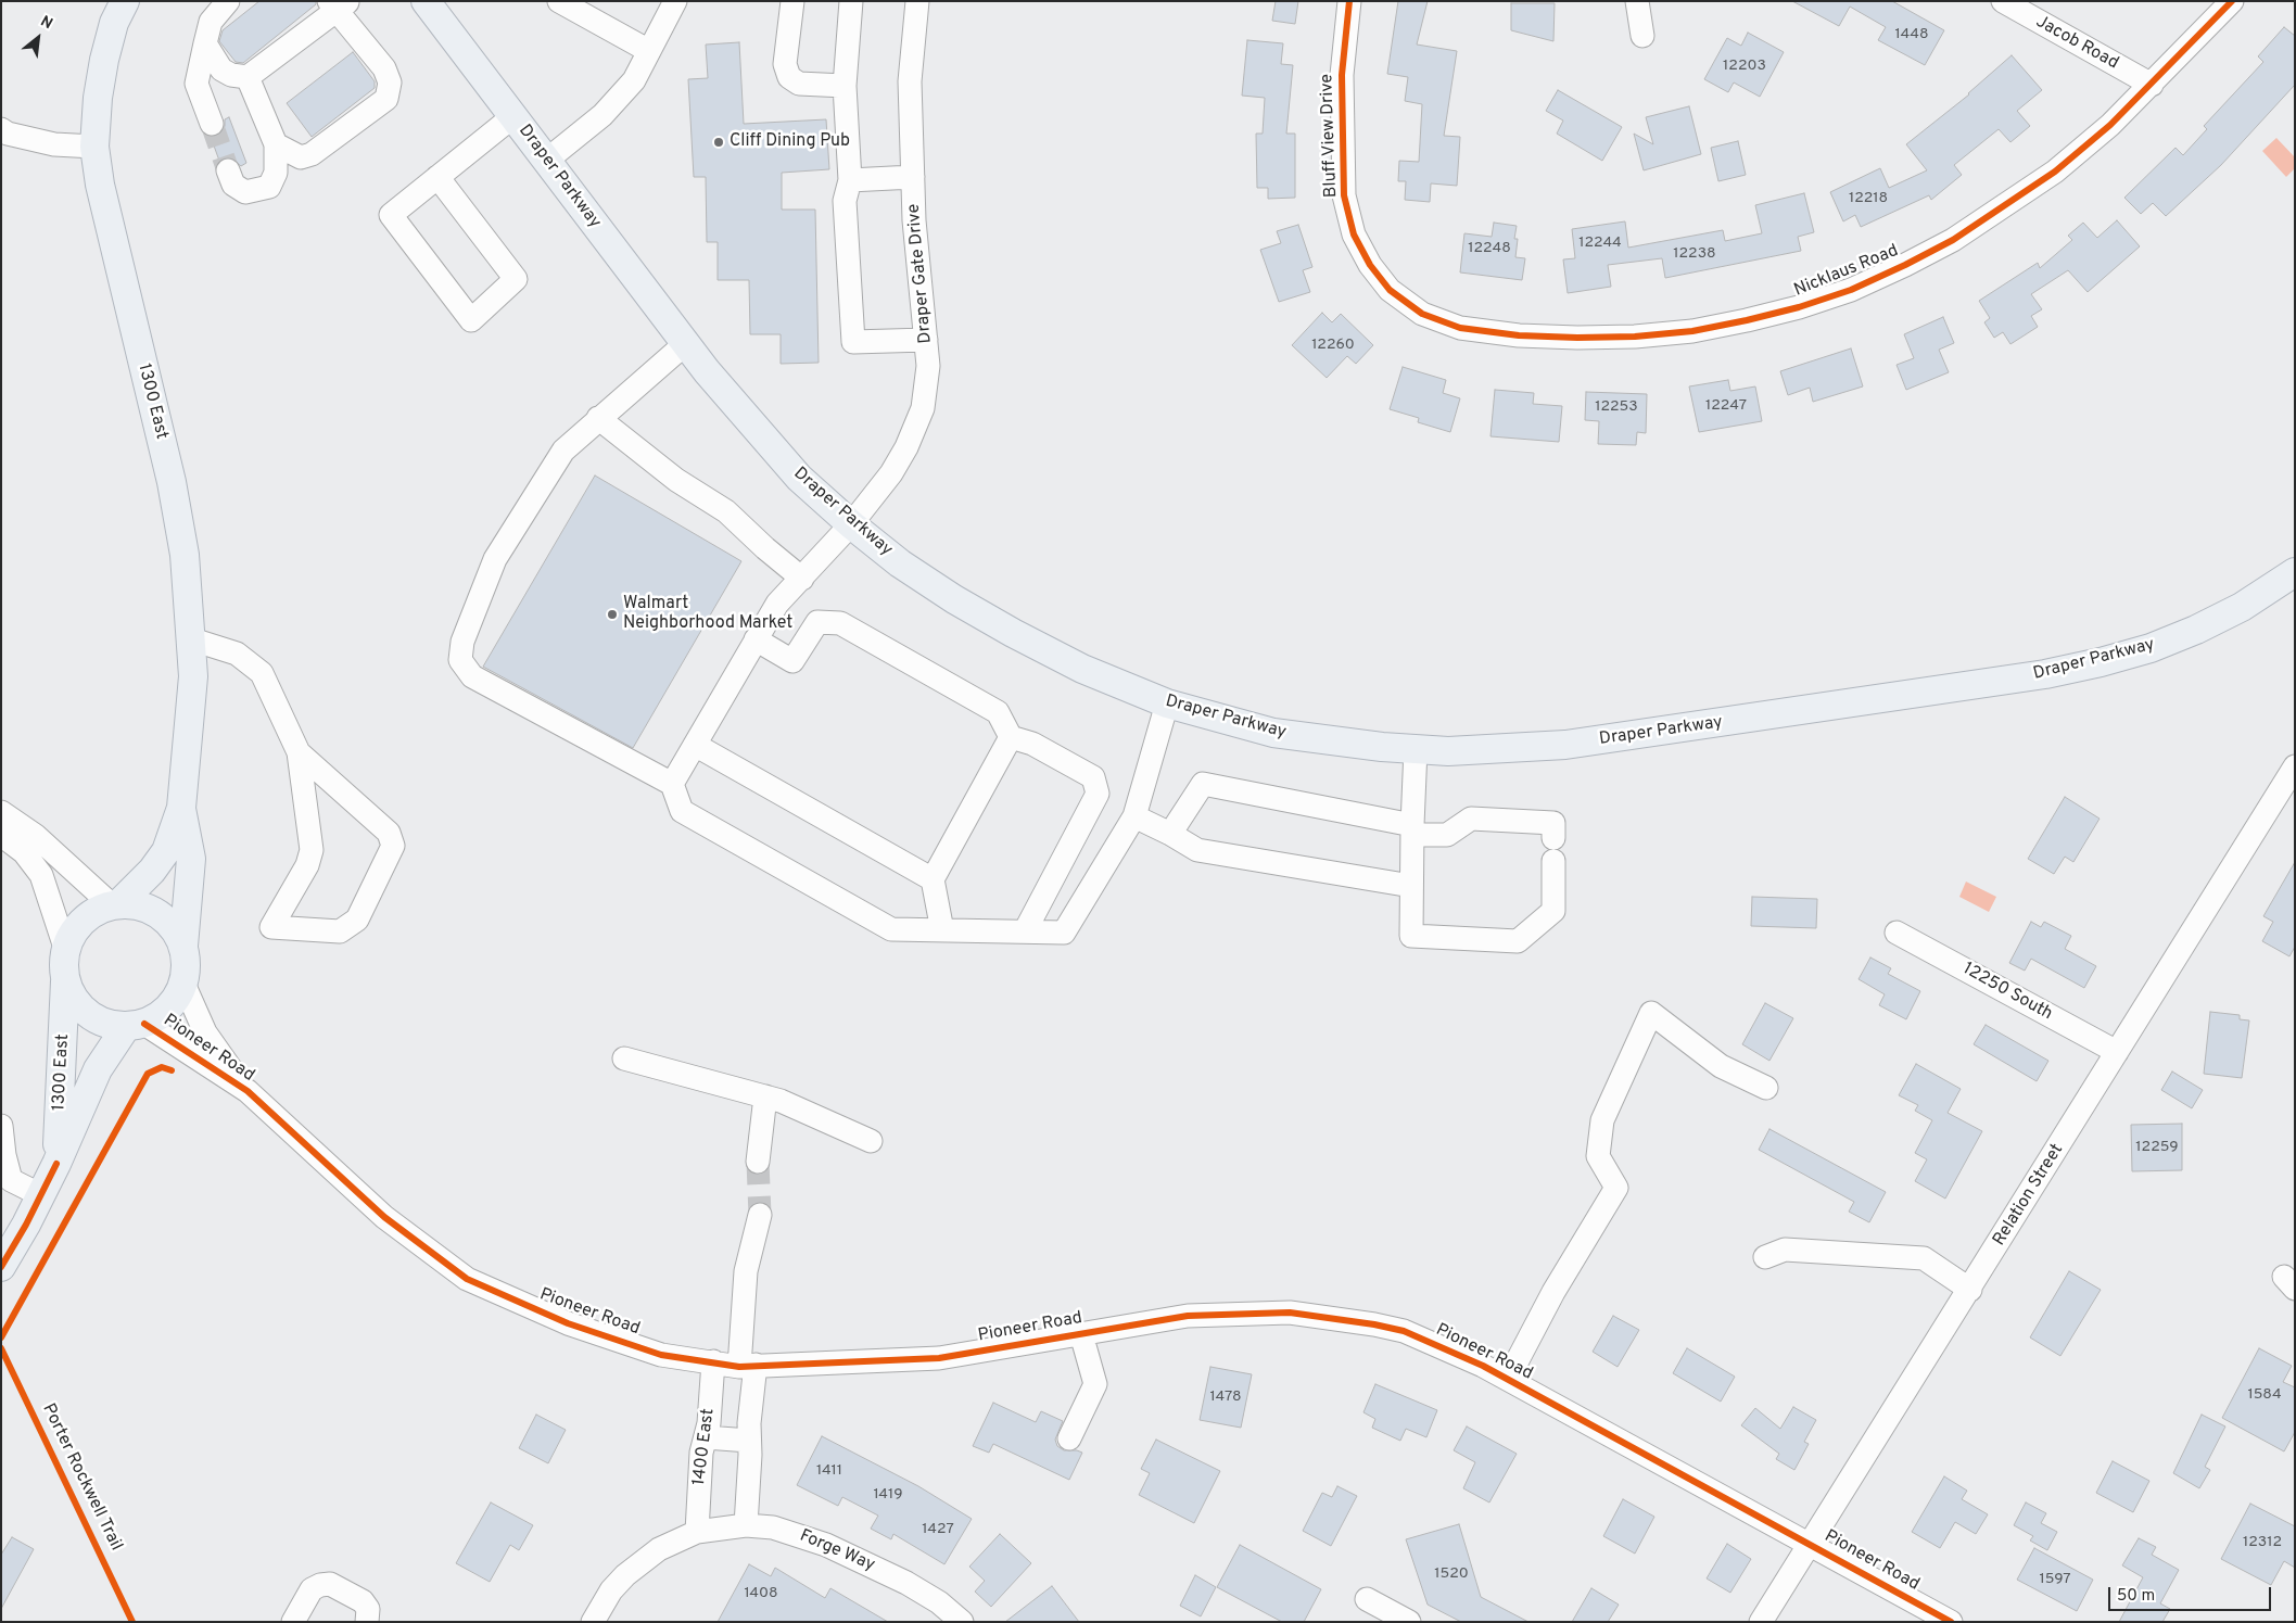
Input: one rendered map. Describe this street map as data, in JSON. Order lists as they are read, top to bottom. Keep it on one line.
{"streets":{"main road":["Draper Parkway","1300 East"],"street":["Jacob Road","Bluff View Drive","Nicklaus Road","Draper Gate Drive","12250 South","Pioneer Road","Relation Street","1400 East","Forge Way"],"cycle path":["Porter Rockwell Trail"]},"crossings":[["Jacob Road","Nicklaus Road"],["Bluff View Drive","Nicklaus Road"],["Draper Parkway","Draper Gate Drive"],["1300 East","Pioneer Road"],["12250 South","Relation Street"],["Pioneer Road","Relation Street"],["Pioneer Road","1400 East"],["1400 East","Forge Way"]],"places":["Cliff Dining Pub","Walmart Neighborhood Market"],"house_numbers":["1448","12203","12218","12244","12248","12238","12260","12247","12253","12259","1584","1478","1411","1419","1427","12312","1520","1597","1408"],"scale_bar":"50 m","north":"top right"}
